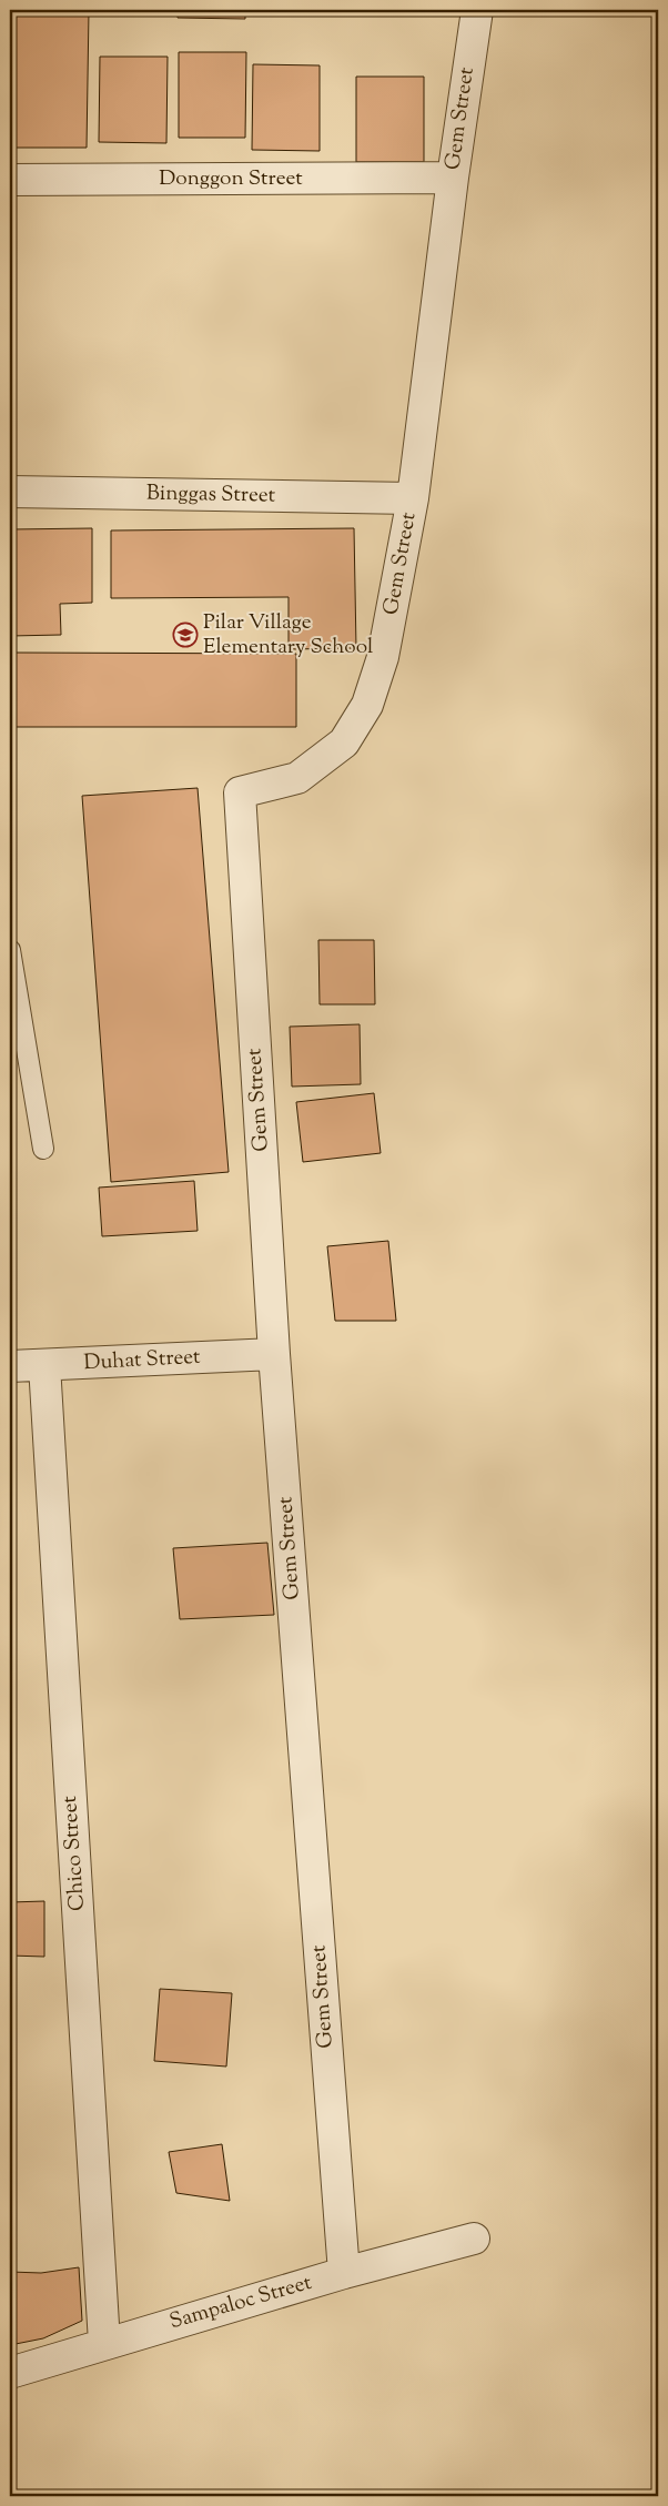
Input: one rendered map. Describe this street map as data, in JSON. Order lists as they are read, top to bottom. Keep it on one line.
{"streets":{"street":["Gem Street","Donggon Street","Binggas Street","Duhat Street","Chico Street","Sampaloc Street"]},"crossings":[["Gem Street","Donggon Street"],["Gem Street","Binggas Street"],["Gem Street","Duhat Street"],["Gem Street","Sampaloc Street"],["Duhat Street","Chico Street"],["Chico Street","Sampaloc Street"]],"places":{"school or university":["Pilar Village Elementary School"]}}
